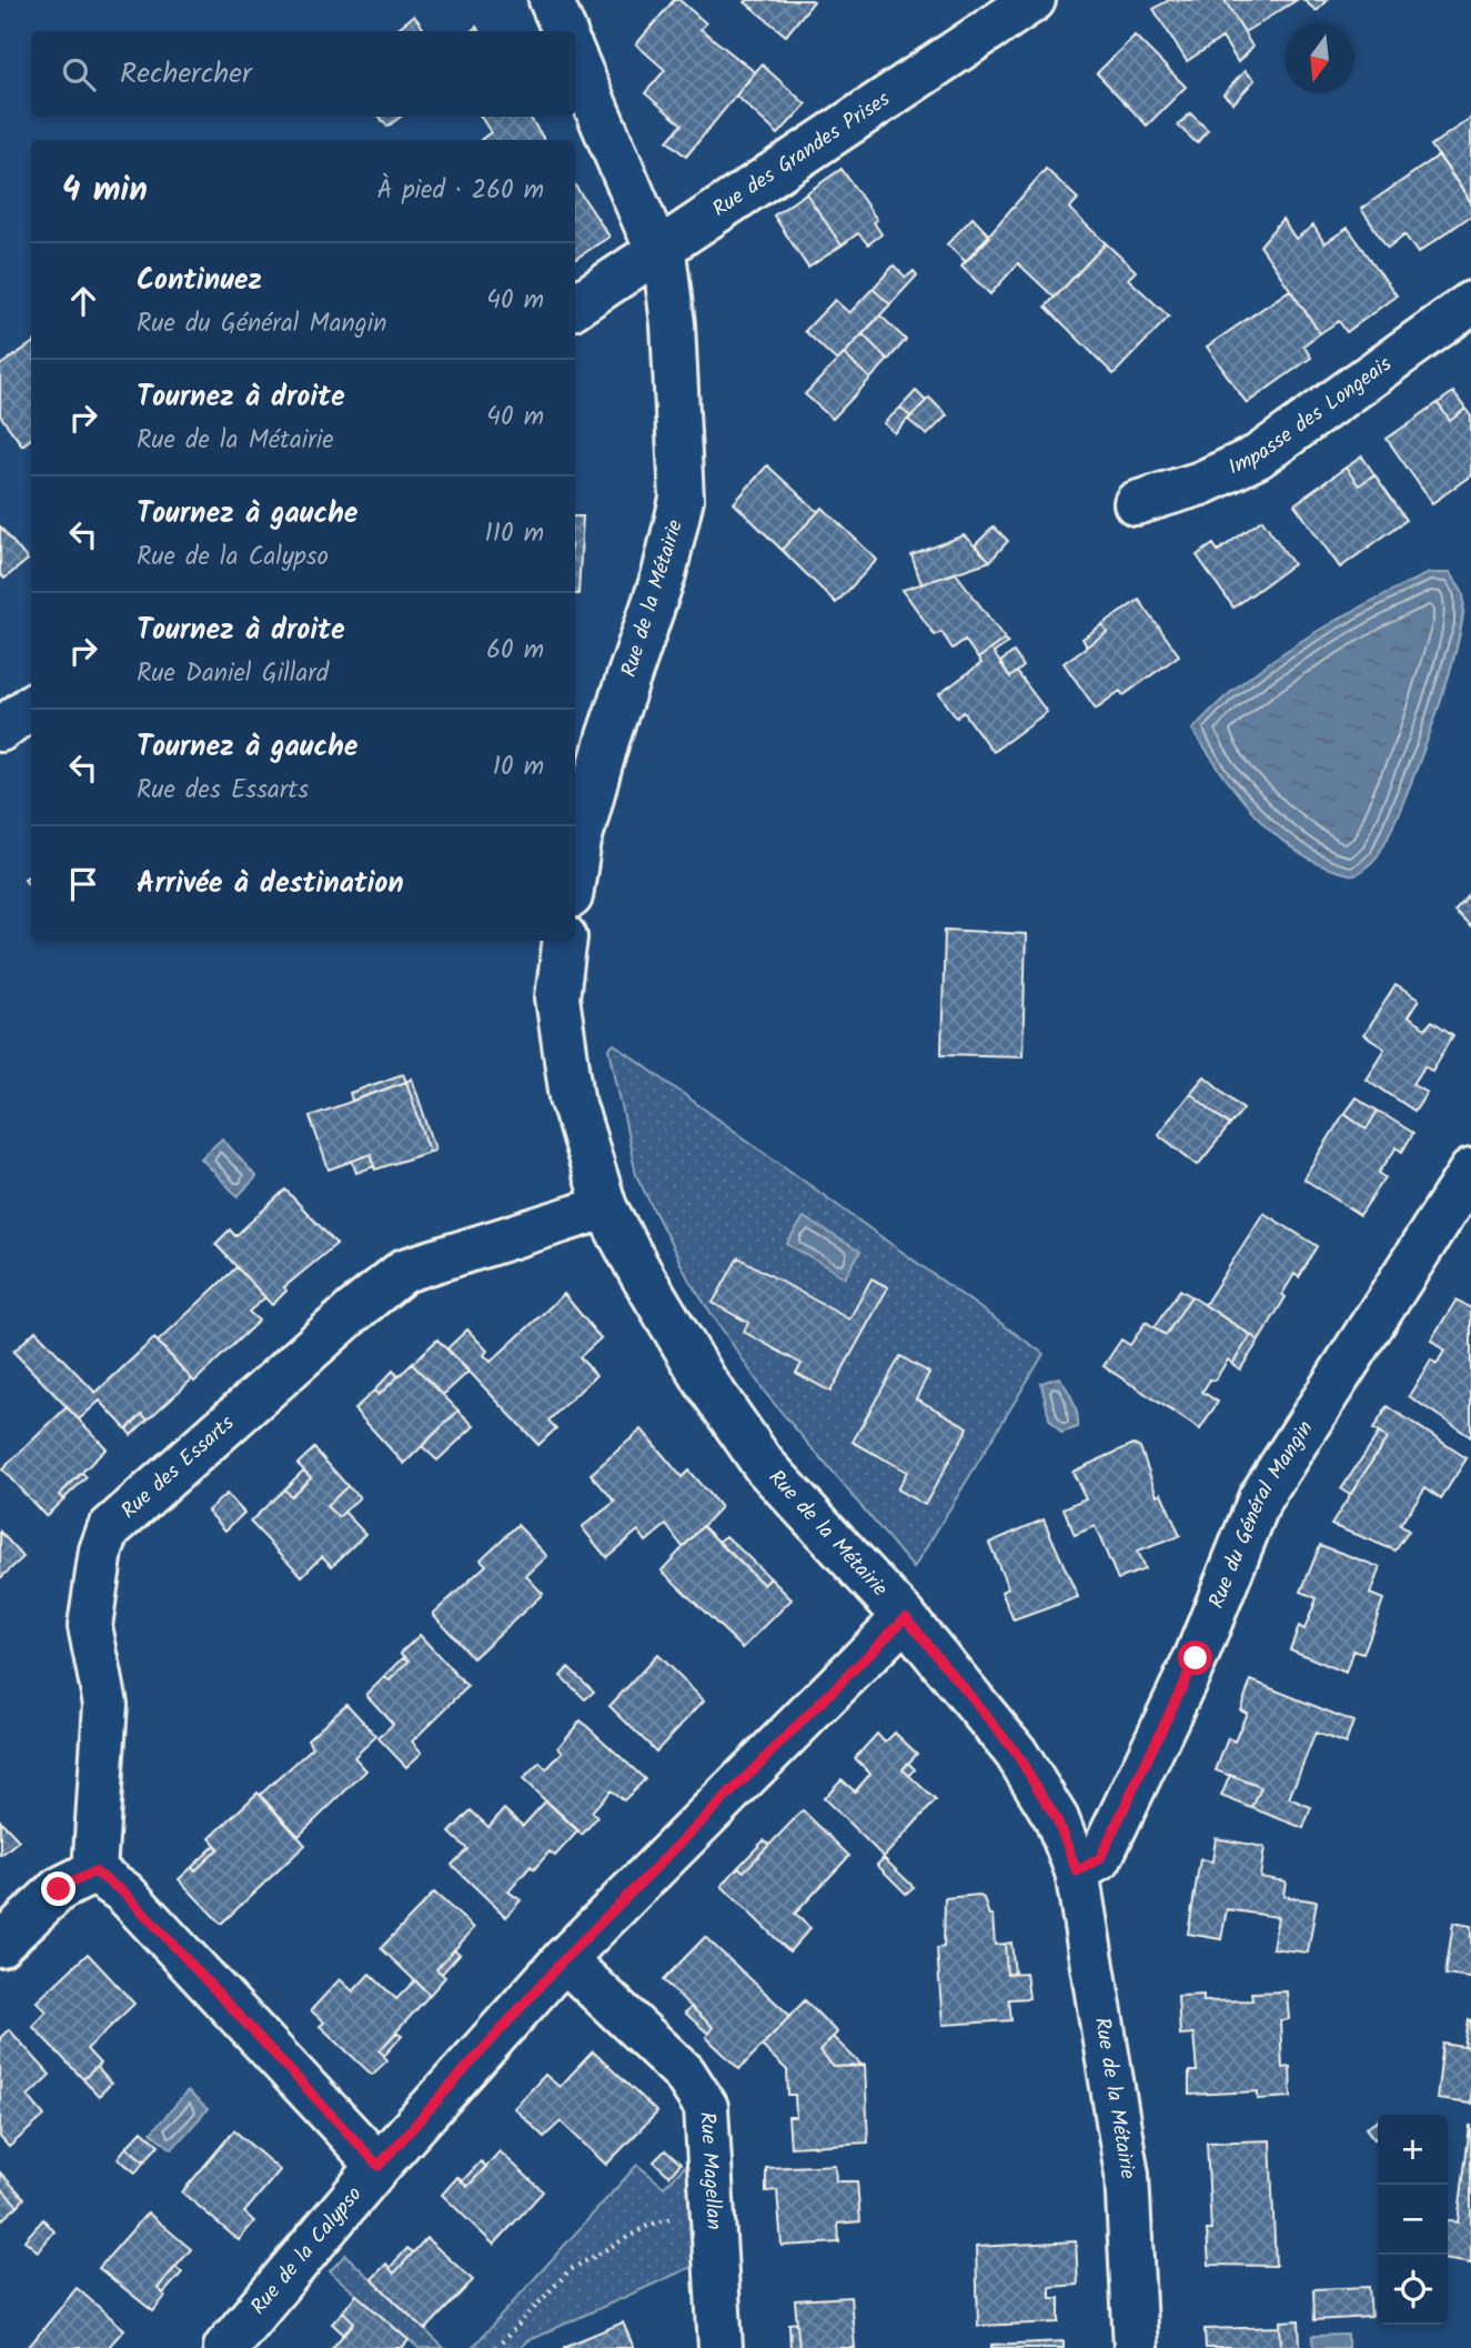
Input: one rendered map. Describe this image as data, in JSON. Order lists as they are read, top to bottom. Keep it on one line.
{"streets":{"street":["Rue des Grandes Prises","Impasse des Longeais","Rue de la Métairie","Rue des Essarts","Rue du Général Mangin","Rue Magellan","Rue de la Calypso"]},"crossings":[["Rue des Grandes Prises","Rue de la Métairie"],["Rue de la Métairie","Rue des Essarts"],["Rue de la Métairie","Rue du Général Mangin"],["Rue de la Métairie","Rue de la Calypso"],["Rue Magellan","Rue de la Calypso"]],"north":"bottom","page":{"search":"Rechercher","heading":["4 min","À pied · 260 m"],"list":[["Continuez","Rue du Général Mangin","40 m"],["Tournez à droite","Rue de la Métairie","40 m"],["Tournez à gauche","Rue de la Calypso","110 m"],["Tournez à droite","Rue Daniel Gillard","60 m"],["Tournez à gauche","Rue des Essarts","10 m"],"Arrivée à destination"],"map_buttons":["+","−"]}}
